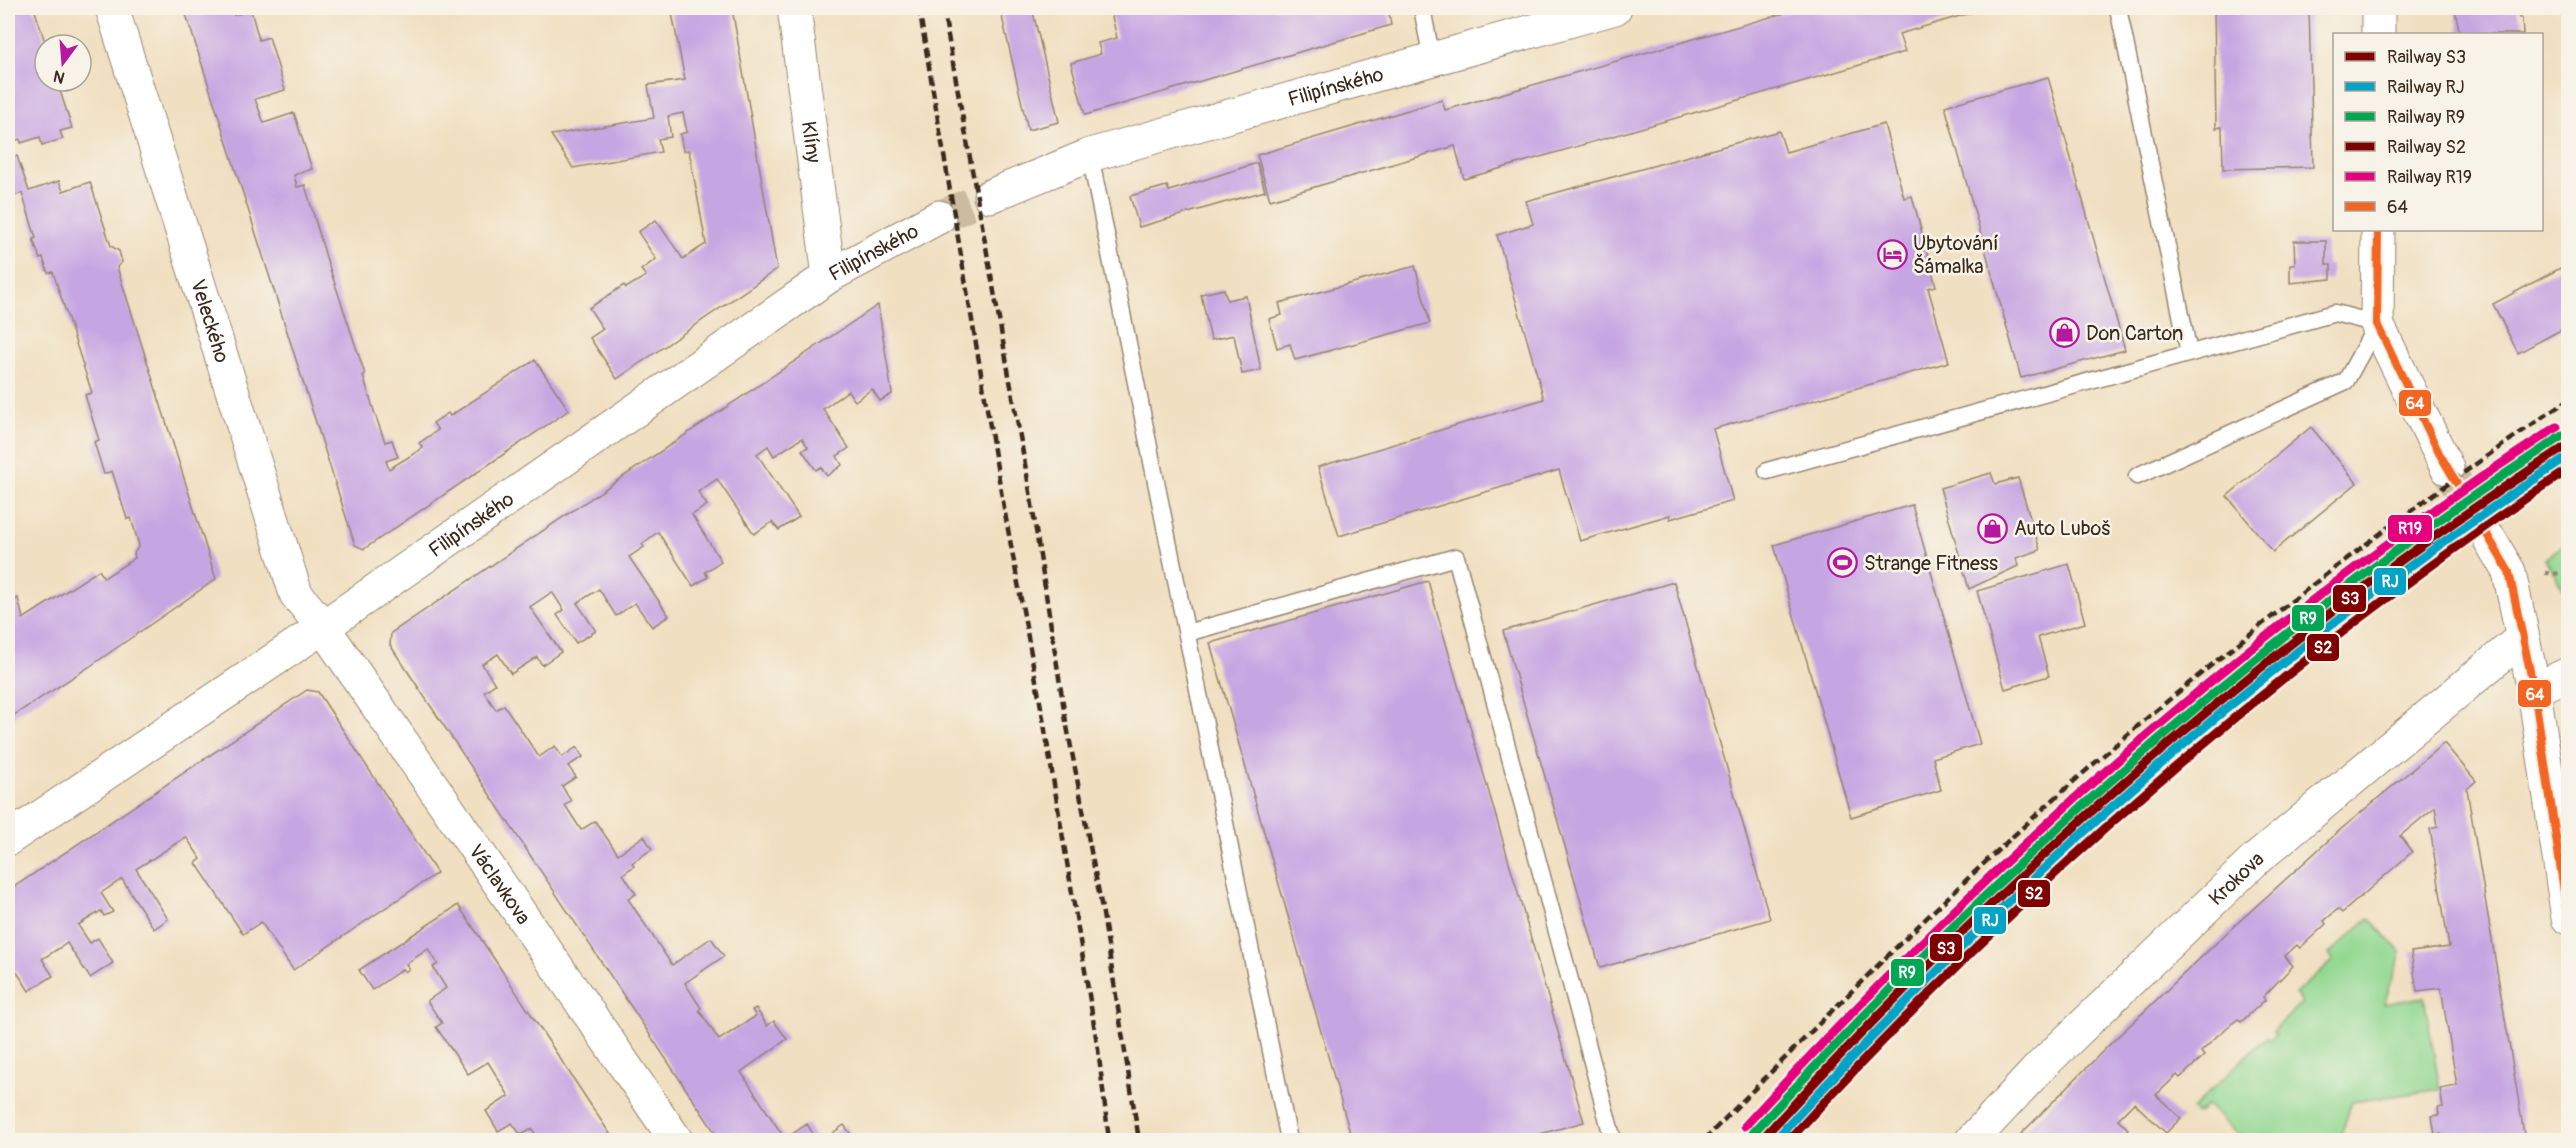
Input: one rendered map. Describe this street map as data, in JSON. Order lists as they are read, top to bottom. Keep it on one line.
{"streets":{"street":["Filipínského","Klíny","Veleckého","Krokova","Václavkova"]},"crossings":[["Filipínského","Klíny"],["Filipínského","Veleckého"],["Filipínského","Václavkova"],["Veleckého","Václavkova"]],"places":{"hotel":["Ubytování Šámalka"],"shop":["Don Carton","Auto Luboš"],"sports":["Strange Fitness"]},"lines":["transit line 64","rail line R19","rail line R9","rail line S3","rail line RJ","rail line S2"],"legend":["Railway S3","Railway RJ","Railway R9","Railway S2","Railway R19","64"],"north":"bottom"}
